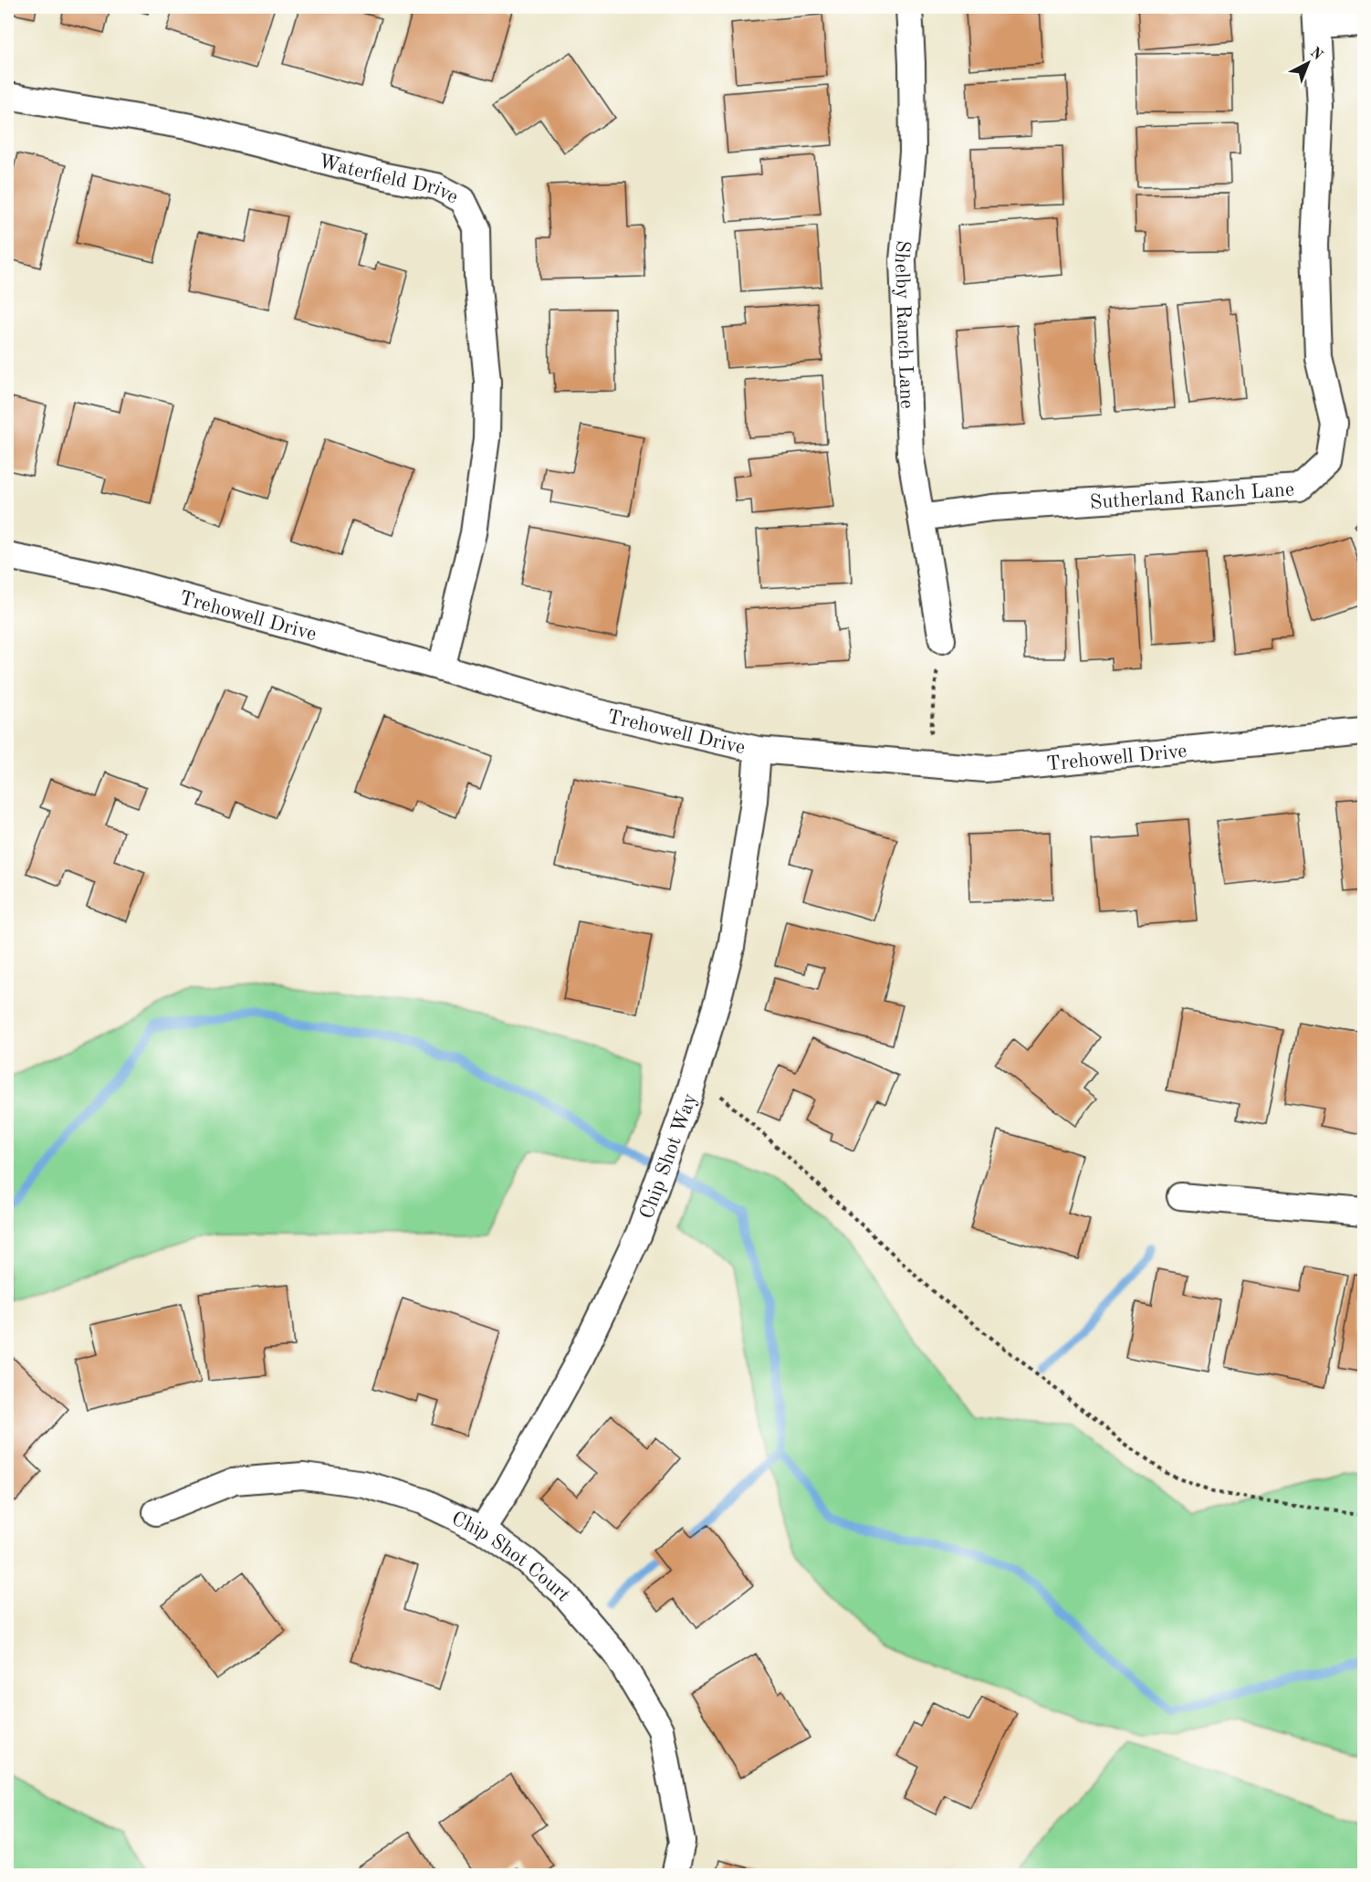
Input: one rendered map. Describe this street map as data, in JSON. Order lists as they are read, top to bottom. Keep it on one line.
{"streets":{"street":["Waterfield Drive","Shelby Ranch Lane","Sutherland Ranch Lane","Trehowell Drive","Chip Shot Way","Chip Shot Court"]},"crossings":[["Waterfield Drive","Trehowell Drive"],["Shelby Ranch Lane","Sutherland Ranch Lane"],["Trehowell Drive","Chip Shot Way"],["Chip Shot Way","Chip Shot Court"]],"north":"top right"}
